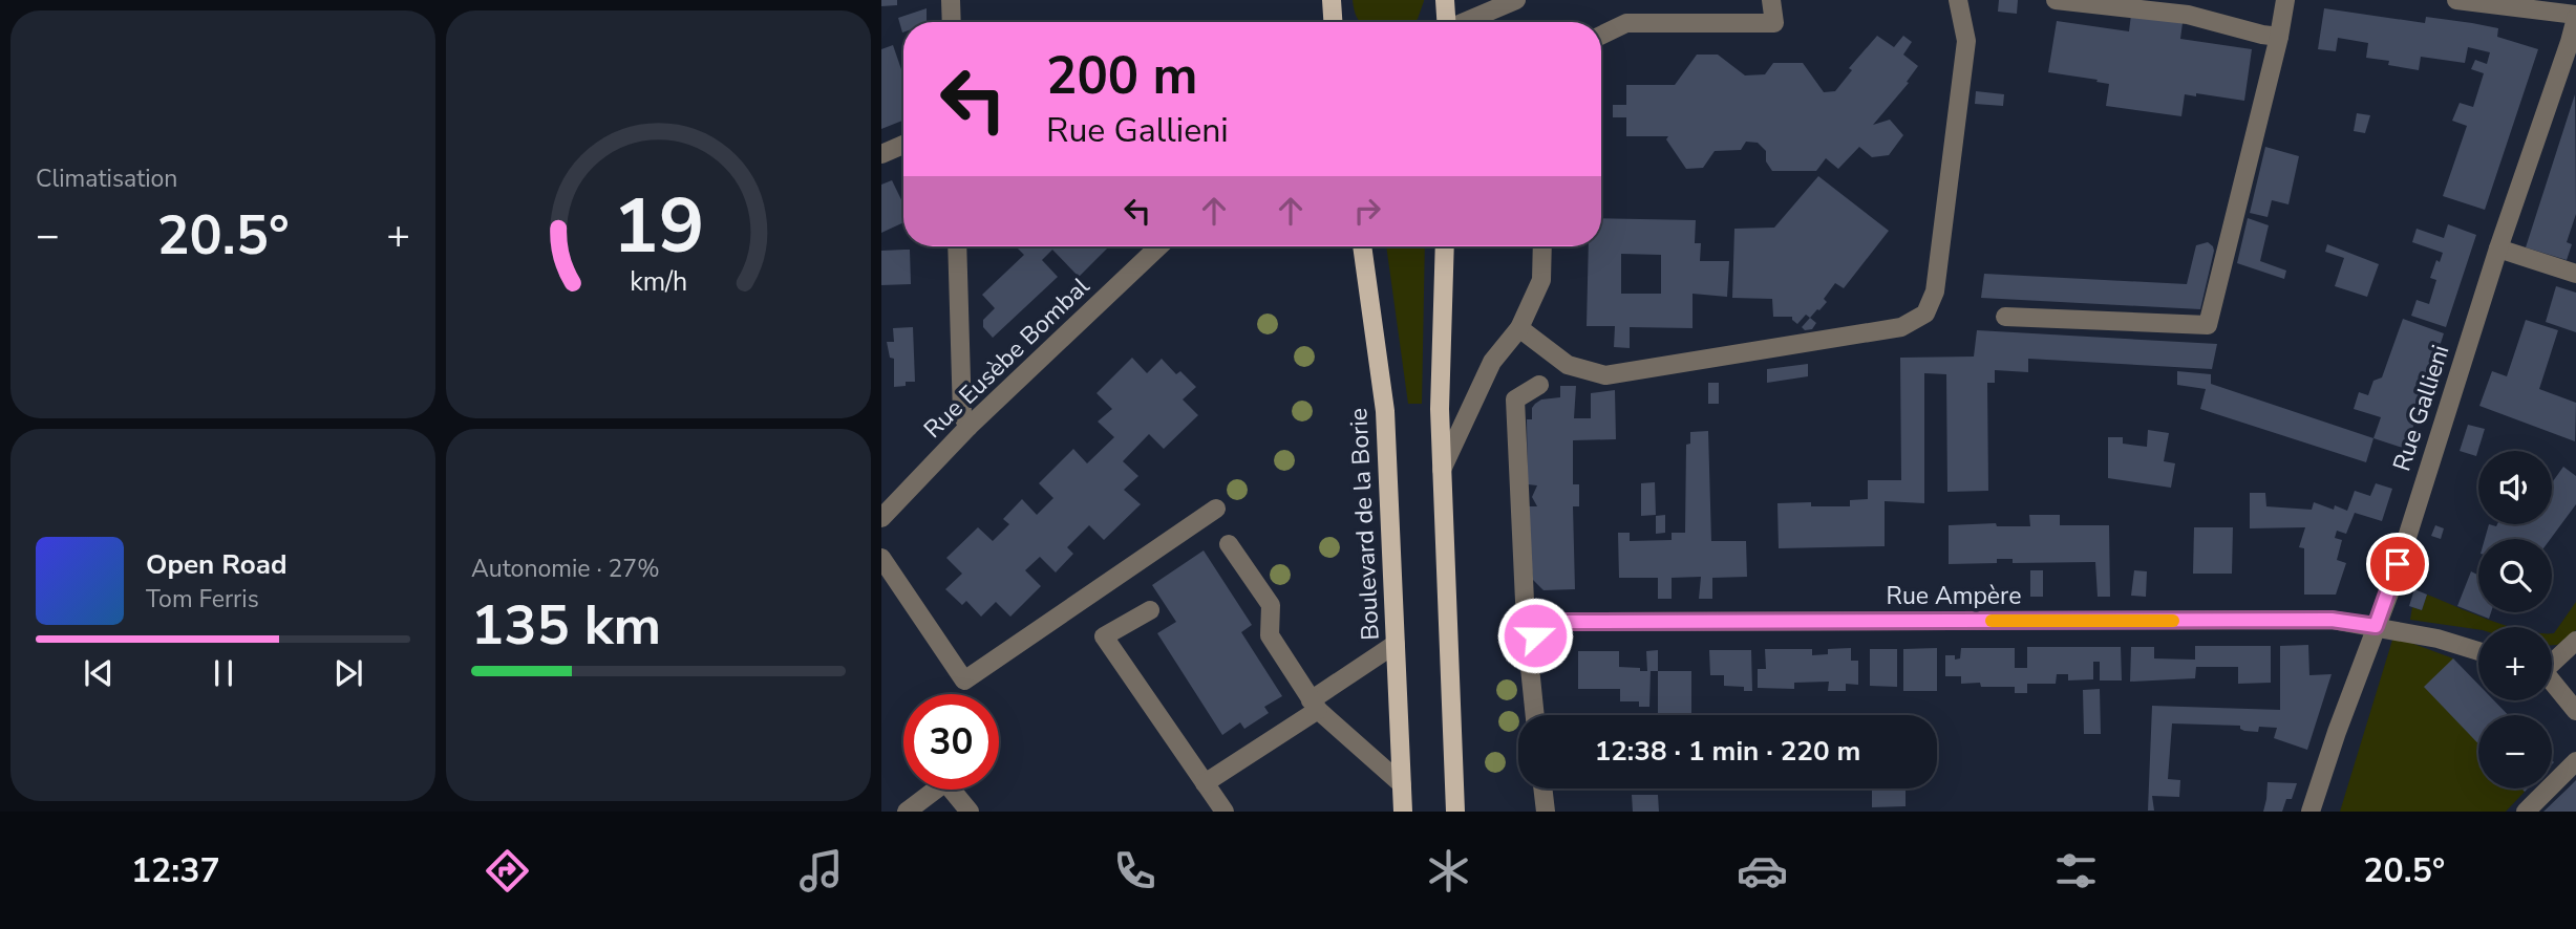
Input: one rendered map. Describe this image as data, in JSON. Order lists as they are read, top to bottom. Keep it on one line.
{"streets":{"main road":["Boulevard de la Borie"],"street":["Rue Eusèbe Bombal","Rue Gallieni","Rue Ampère"]},"crossings":[["Rue Gallieni","Rue Ampère"]],"page":{"tile":["Climatisation",["Autonomie · 27%","135 km"]],"turn":["200 m","Rue Gallieni"],"heat":["−","20.5°","+"],"map_buttons":["+","−"],"song":["Open Road","Tom Ferris"],"limit":"30","trip":"12:38 · 1 min · 220 m","tabs":["12:37","20.5°"],"gauge":["19","km/h"]}}
